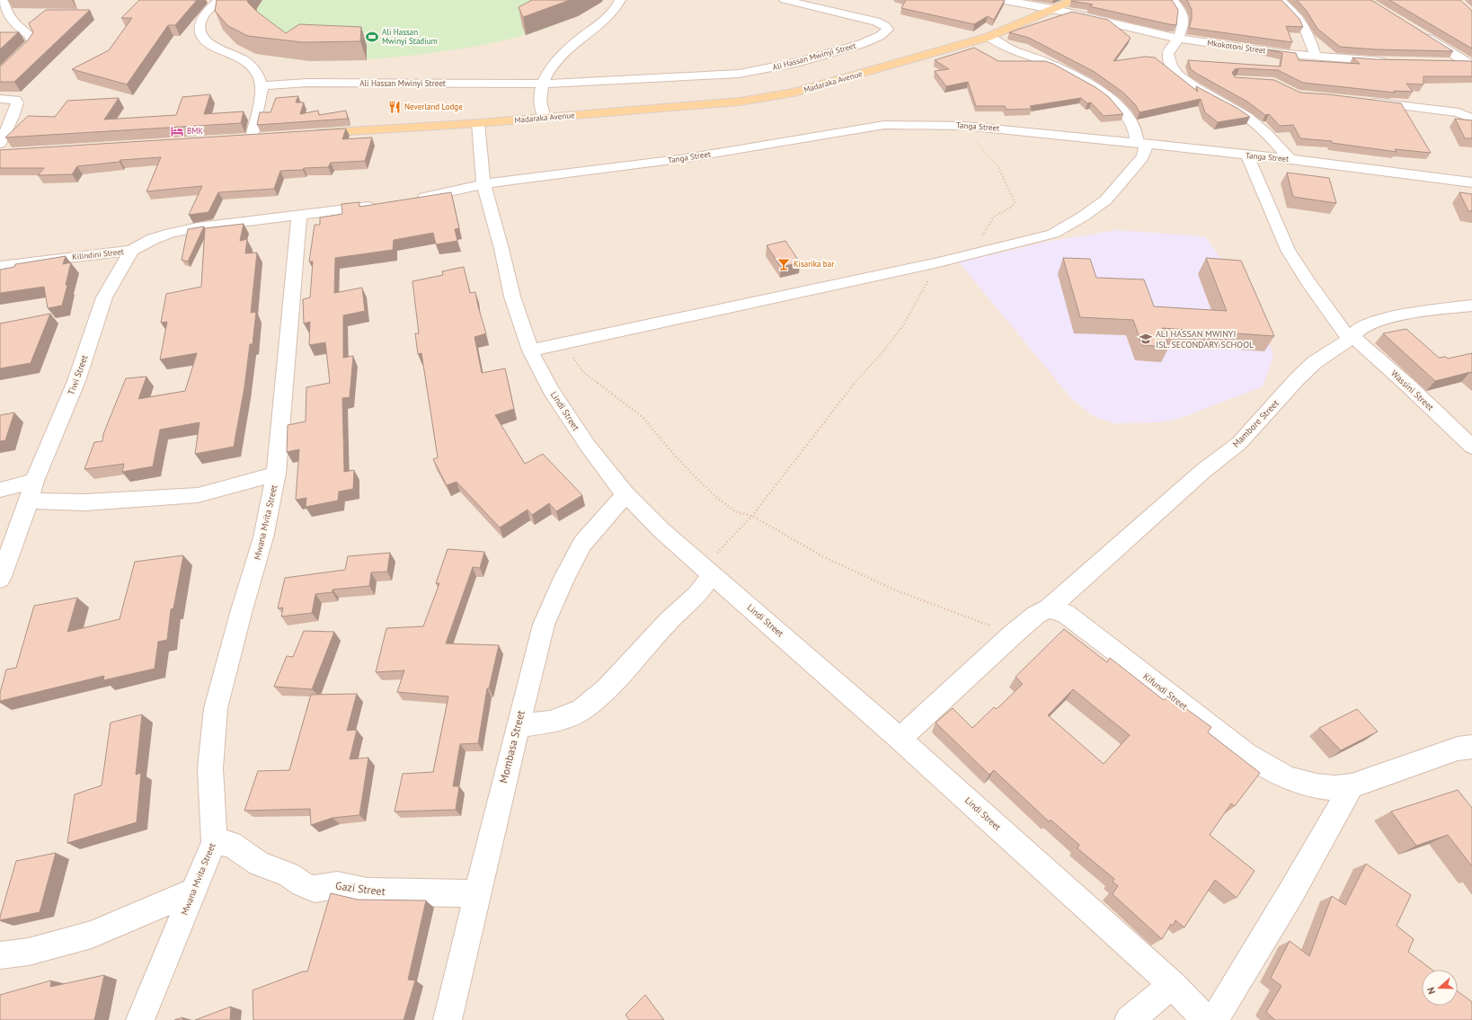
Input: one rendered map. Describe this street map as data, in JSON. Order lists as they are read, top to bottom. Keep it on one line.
{"streets":{"main road":["Madaraka Avenue"],"street":["Mkokotoni Street","Ali Hassan Mwinyi Street","Tanga Street","Kilindini Street","Tiwi Street","Wassini Street","Lindi Street","Mambore Street","Mwana Mvita Street","Kifundi Street","Mombasa Street","Gazi Street"]},"crossings":[["Mkokotoni Street","Madaraka Avenue"],["Madaraka Avenue","Lindi Street"],["Tanga Street","Wassini Street"],["Tanga Street","Lindi Street"],["Kilindini Street","Tiwi Street"],["Kilindini Street","Mwana Mvita Street"],["Wassini Street","Mambore Street"],["Lindi Street","Mombasa Street"],["Mambore Street","Kifundi Street"],["Mwana Mvita Street","Gazi Street"],["Mombasa Street","Gazi Street"]],"places":{"sports":["Ali Hassan Mwinyi Stadium"],"restaurant":["Neverland Lodge"],"hotel":["BMK"],"bar":["Kisarika bar"],"school or university":["ALI HASSAN MWINYI ISL. SECONDARY SCHOOL"]},"north":"left"}
